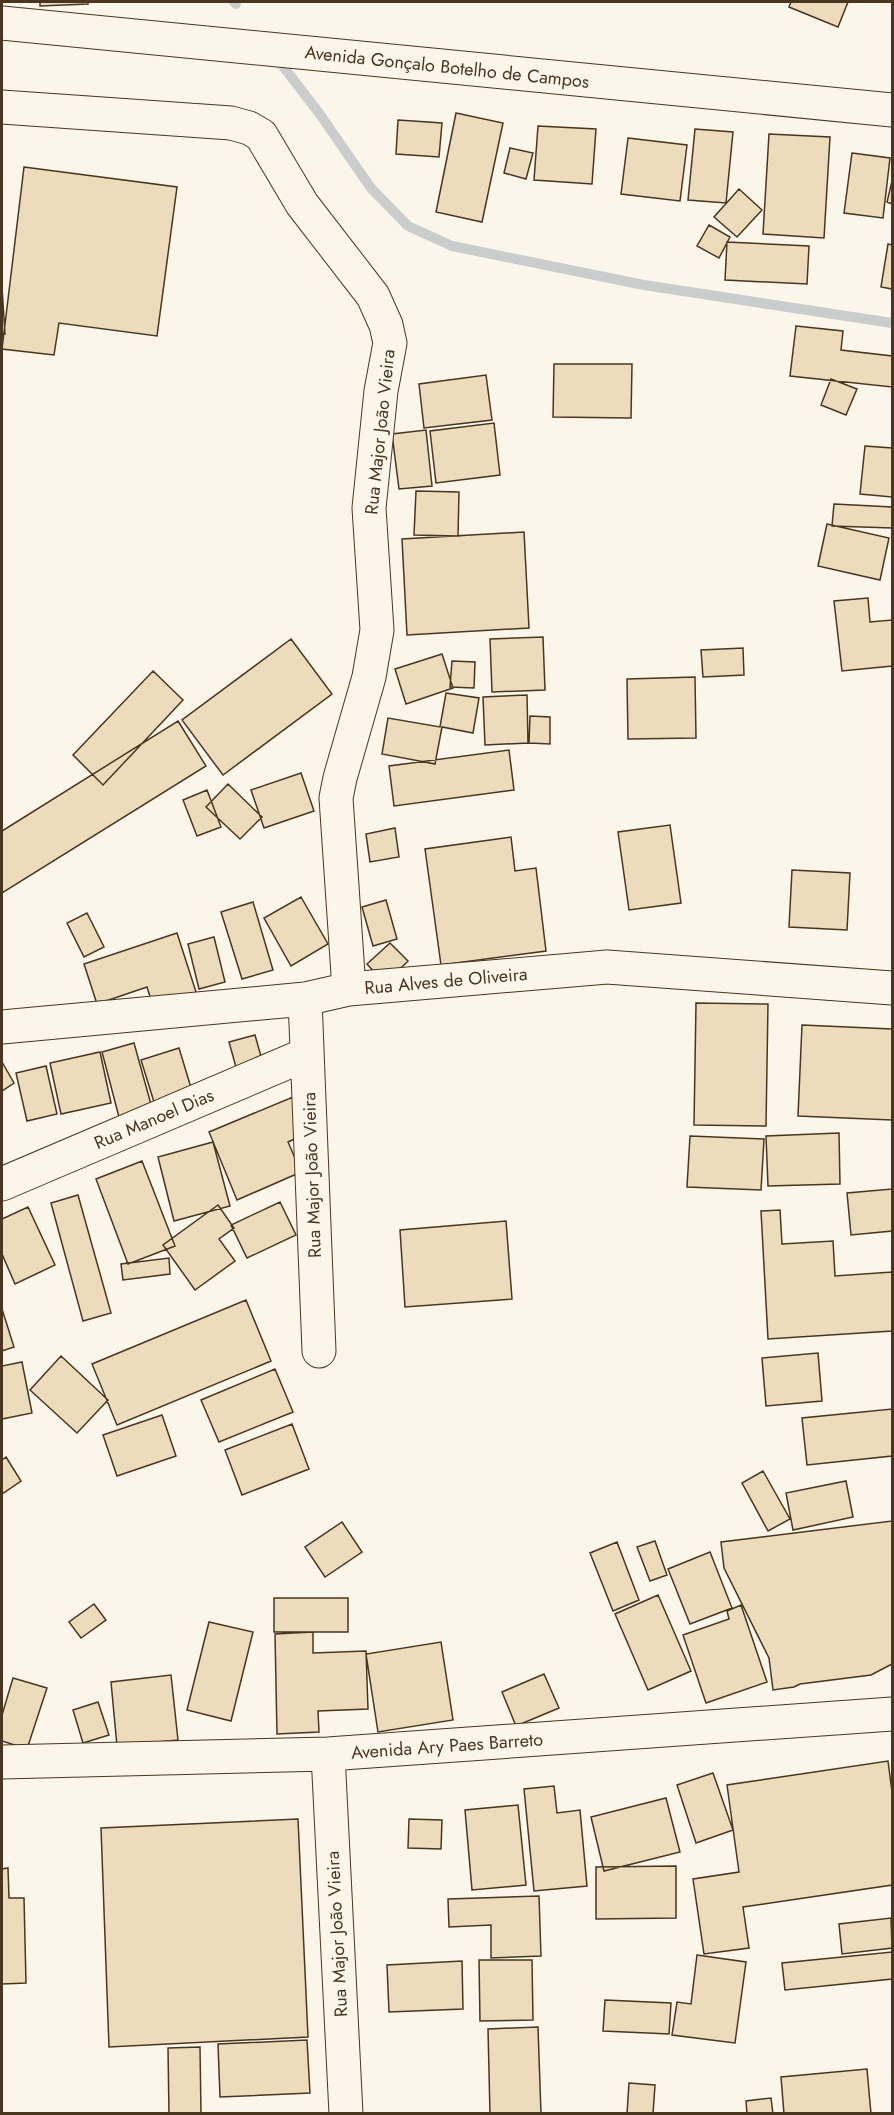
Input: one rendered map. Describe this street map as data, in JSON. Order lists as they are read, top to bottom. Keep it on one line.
{"streets":{"street":["Avenida Gonçalo Botelho de Campos","Rua Major João Vieira","Rua Alves de Oliveira","Rua Manoel Dias","Avenida Ary Paes Barreto"]},"crossings":[["Rua Major João Vieira","Rua Alves de Oliveira"],["Rua Major João Vieira","Rua Manoel Dias"],["Rua Major João Vieira","Avenida Ary Paes Barreto"]]}
